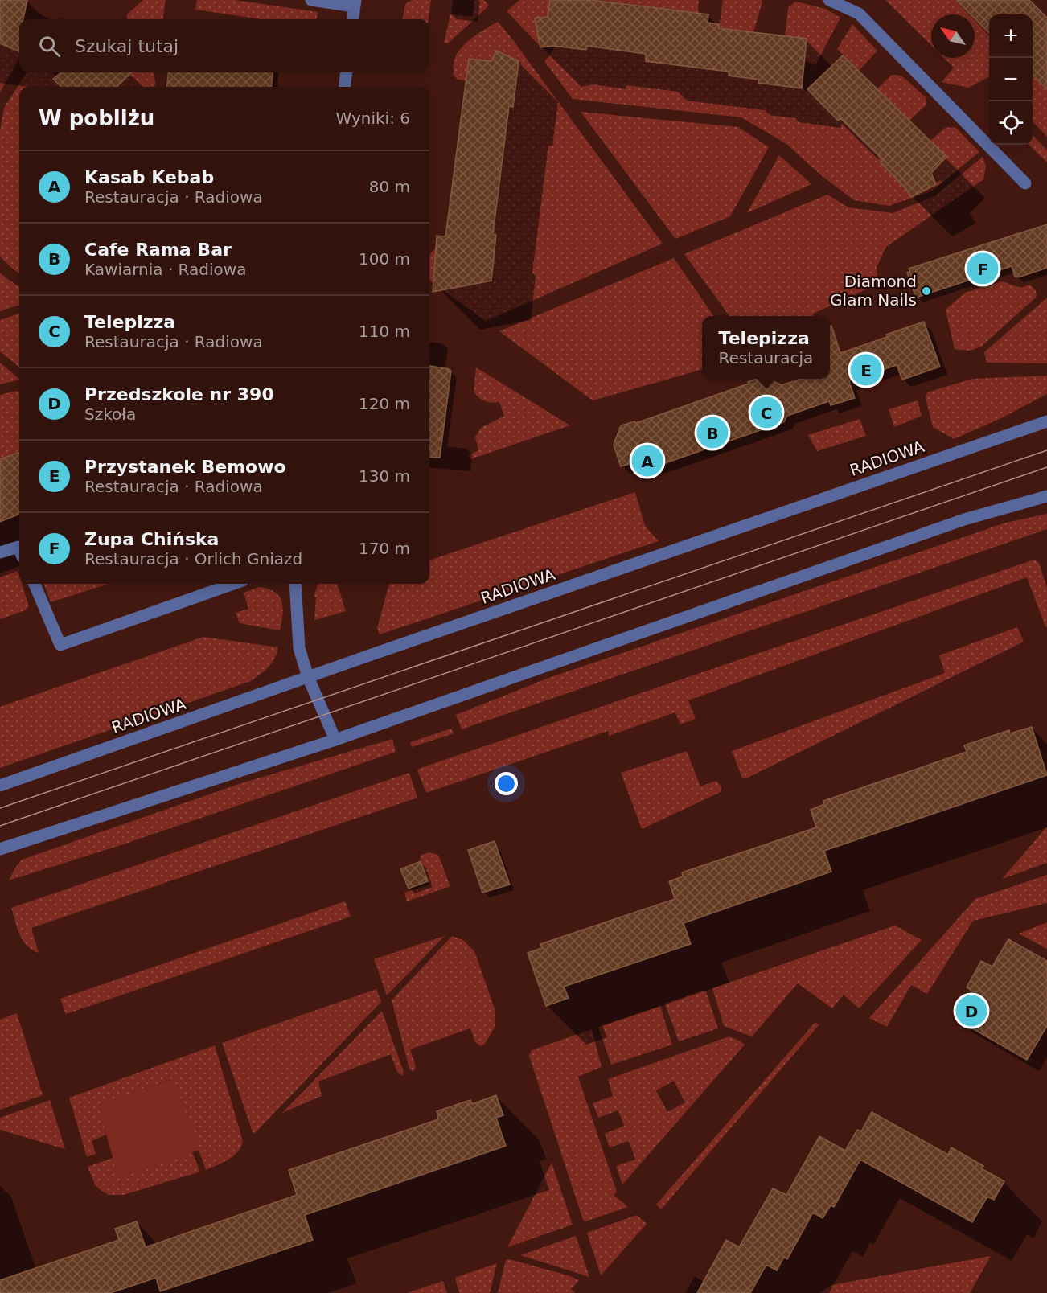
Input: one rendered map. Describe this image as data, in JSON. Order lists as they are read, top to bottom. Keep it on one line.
{"streets":{"street":["RADIOWA"]},"places":["Diamond Glam Nails"],"north":"top left","page":{"map_buttons":["+","−"],"search":"Szukaj tutaj","heading":["W pobliżu","Wyniki: 6"],"list":[{"mark":"A","name":"Kasab Kebab","note":"Restauracja · Radiowa","value":"80 m"},{"mark":"B","name":"Cafe Rama Bar","note":"Kawiarnia · Radiowa","value":"100 m"},{"mark":"C","name":"Telepizza","note":"Restauracja · Radiowa","value":"110 m"},{"mark":"D","name":"Przedszkole nr 390","note":"Szkoła","value":"120 m"},{"mark":"E","name":"Przystanek Bemowo","note":"Restauracja · Radiowa","value":"130 m"},{"mark":"F","name":"Zupa Chińska","note":"Restauracja · Orlich Gniazd","value":"170 m"}],"pins":["F","E","C","B","A","D"],"popup":["Telepizza","Restauracja"]}}
